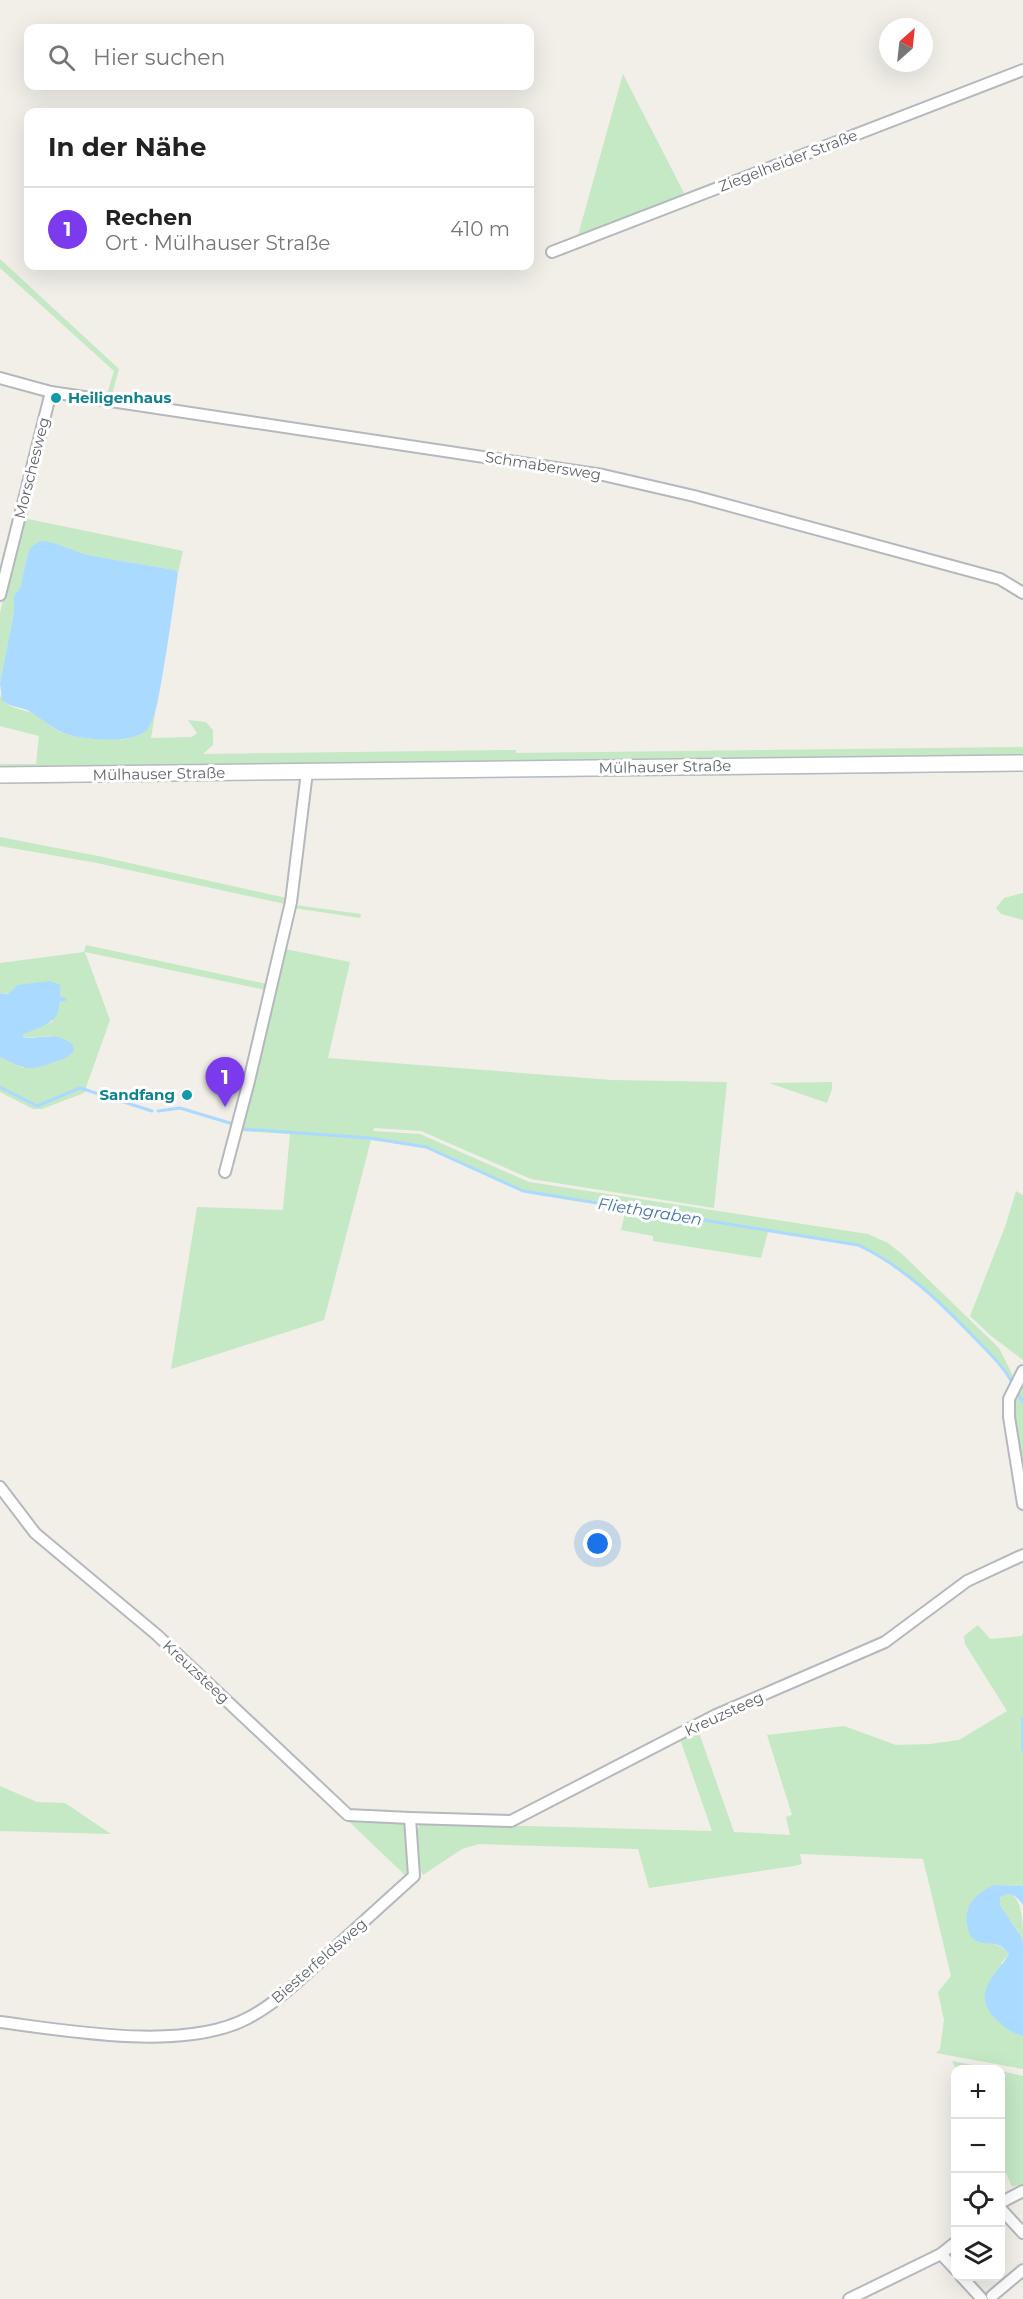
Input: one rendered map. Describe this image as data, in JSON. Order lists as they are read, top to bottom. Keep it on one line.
{"streets":{"street":["Ziegelheider Straße","Schmabersweg","Morschesweg","Mülhauser Straße","Kreuzsteeg","Biesterfeldsweg"]},"crossings":[["Schmabersweg","Morschesweg"],["Kreuzsteeg","Biesterfeldsweg"]],"water":["Fliethgraben"],"places":["Heiligenhaus","Sandfang"],"north":"top right","page":{"search":"Hier suchen","heading":"In der Nähe","list":[{"mark":"1","name":"Rechen","note":"Ort · Mülhauser Straße","value":"410 m"}],"pins":"1","map_buttons":["+","−"]}}
